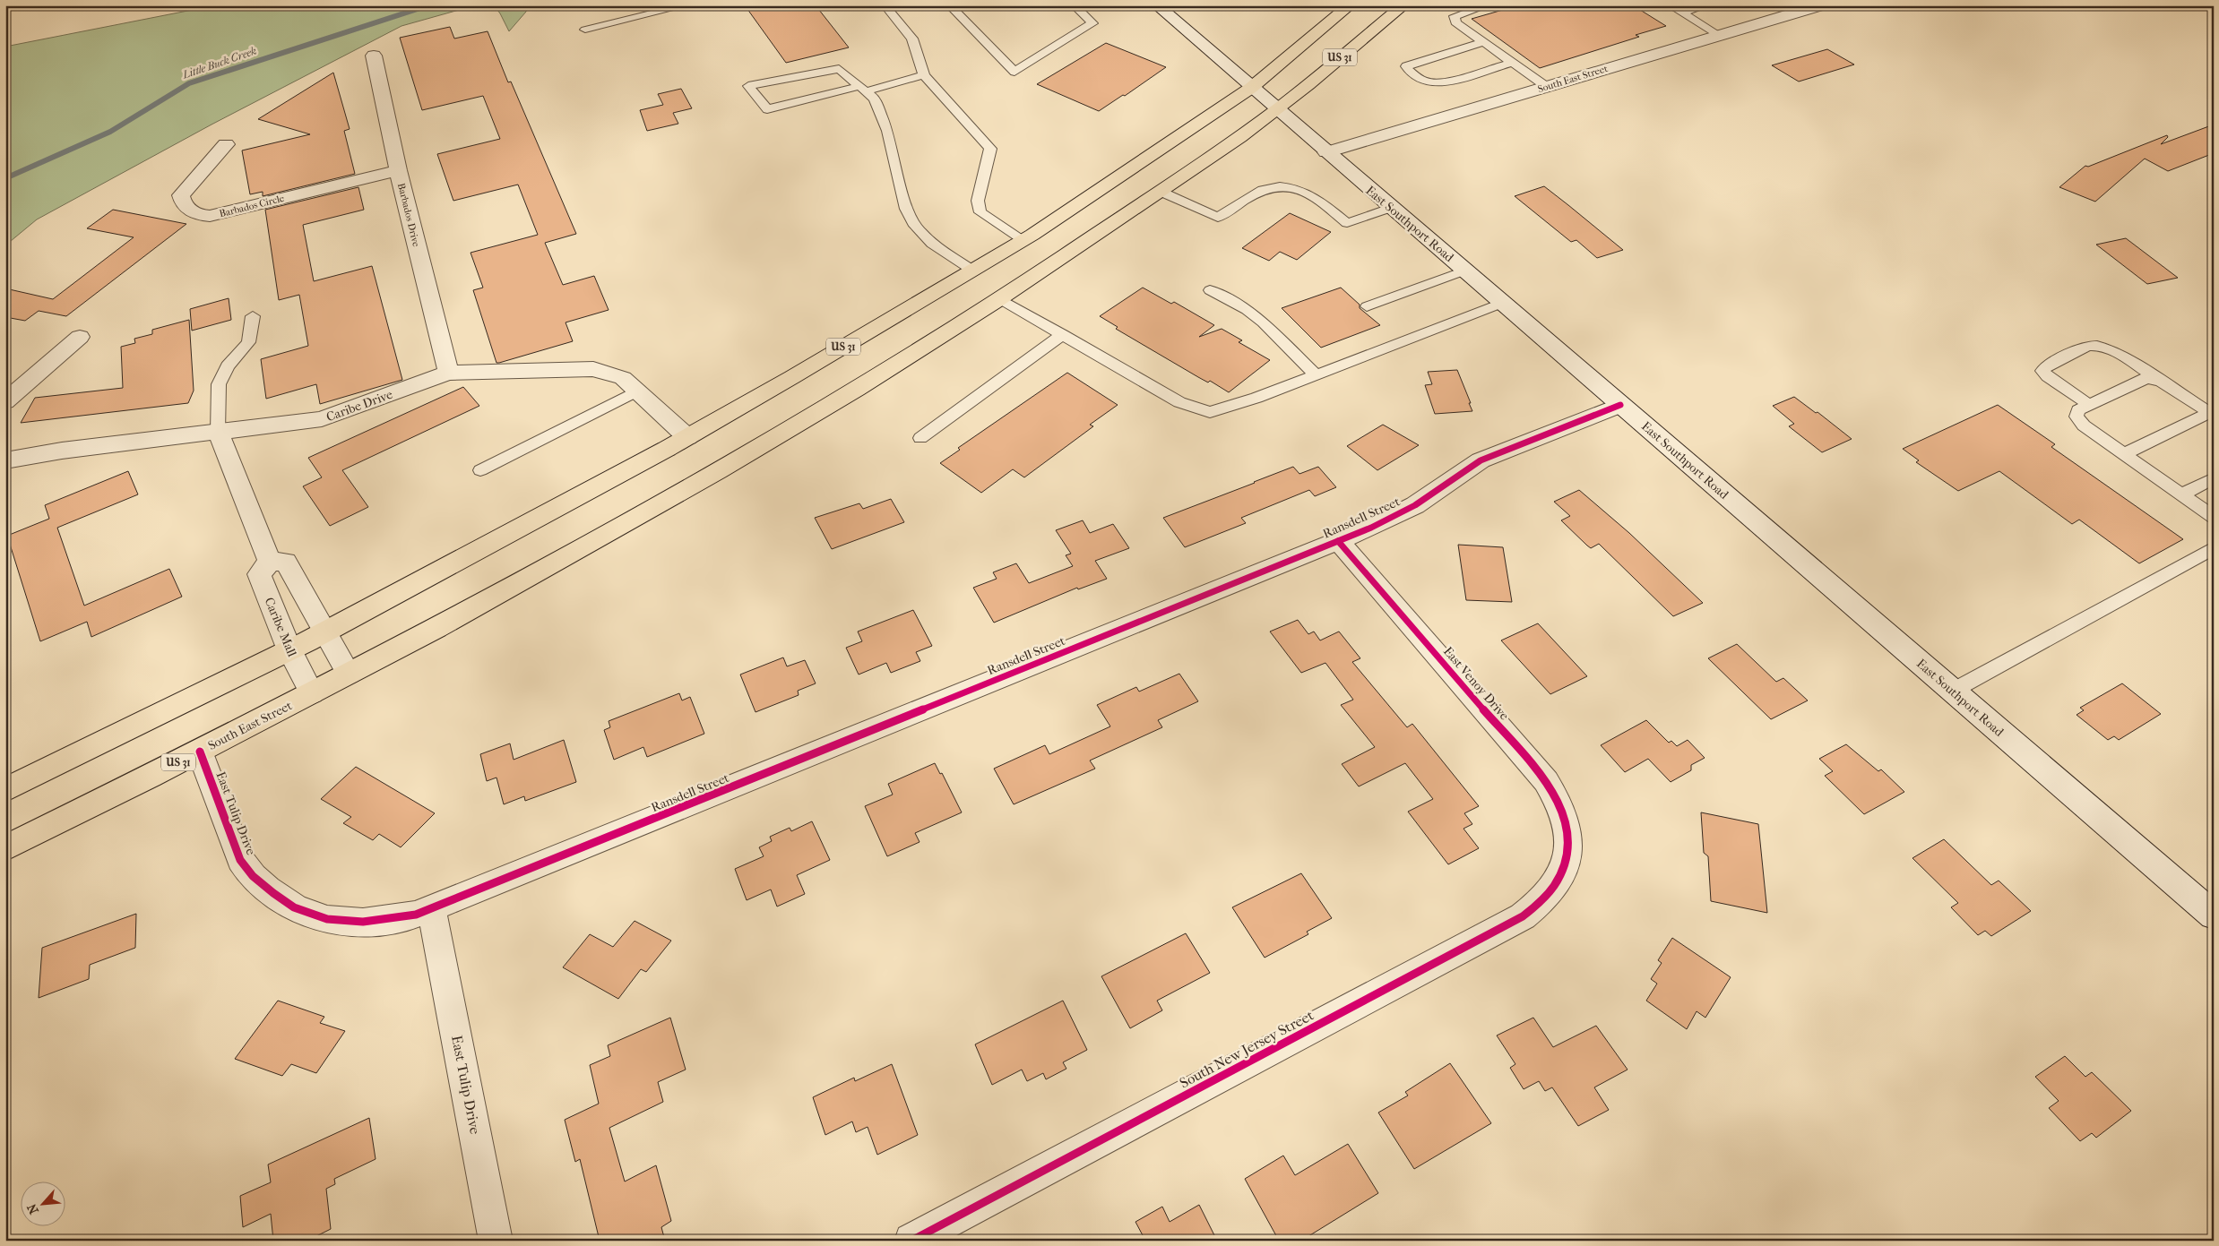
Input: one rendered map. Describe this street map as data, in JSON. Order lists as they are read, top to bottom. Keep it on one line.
{"streets":{"main road":["US 31","South East Street"],"street":["Barbados Circle","Barbados Drive","East Southport Road","Caribe Drive","Ransdell Street","Caribe Mall","East Venoy Drive","East Tulip Drive","South New Jersey Street"]},"crossings":[["US 31","South East Street"],["US 31","East Southport Road"],["US 31","Caribe Drive"],["US 31","Caribe Mall"],["South East Street","East Southport Road"],["South East Street","Caribe Mall"],["South East Street","East Tulip Drive"],["Barbados Circle","Barbados Drive"],["Barbados Drive","Caribe Drive"],["East Southport Road","Ransdell Street"],["Ransdell Street","East Venoy Drive"],["Ransdell Street","East Tulip Drive"],["East Venoy Drive","South New Jersey Street"]],"water":["Little Buck Creek"],"north":"bottom left"}
